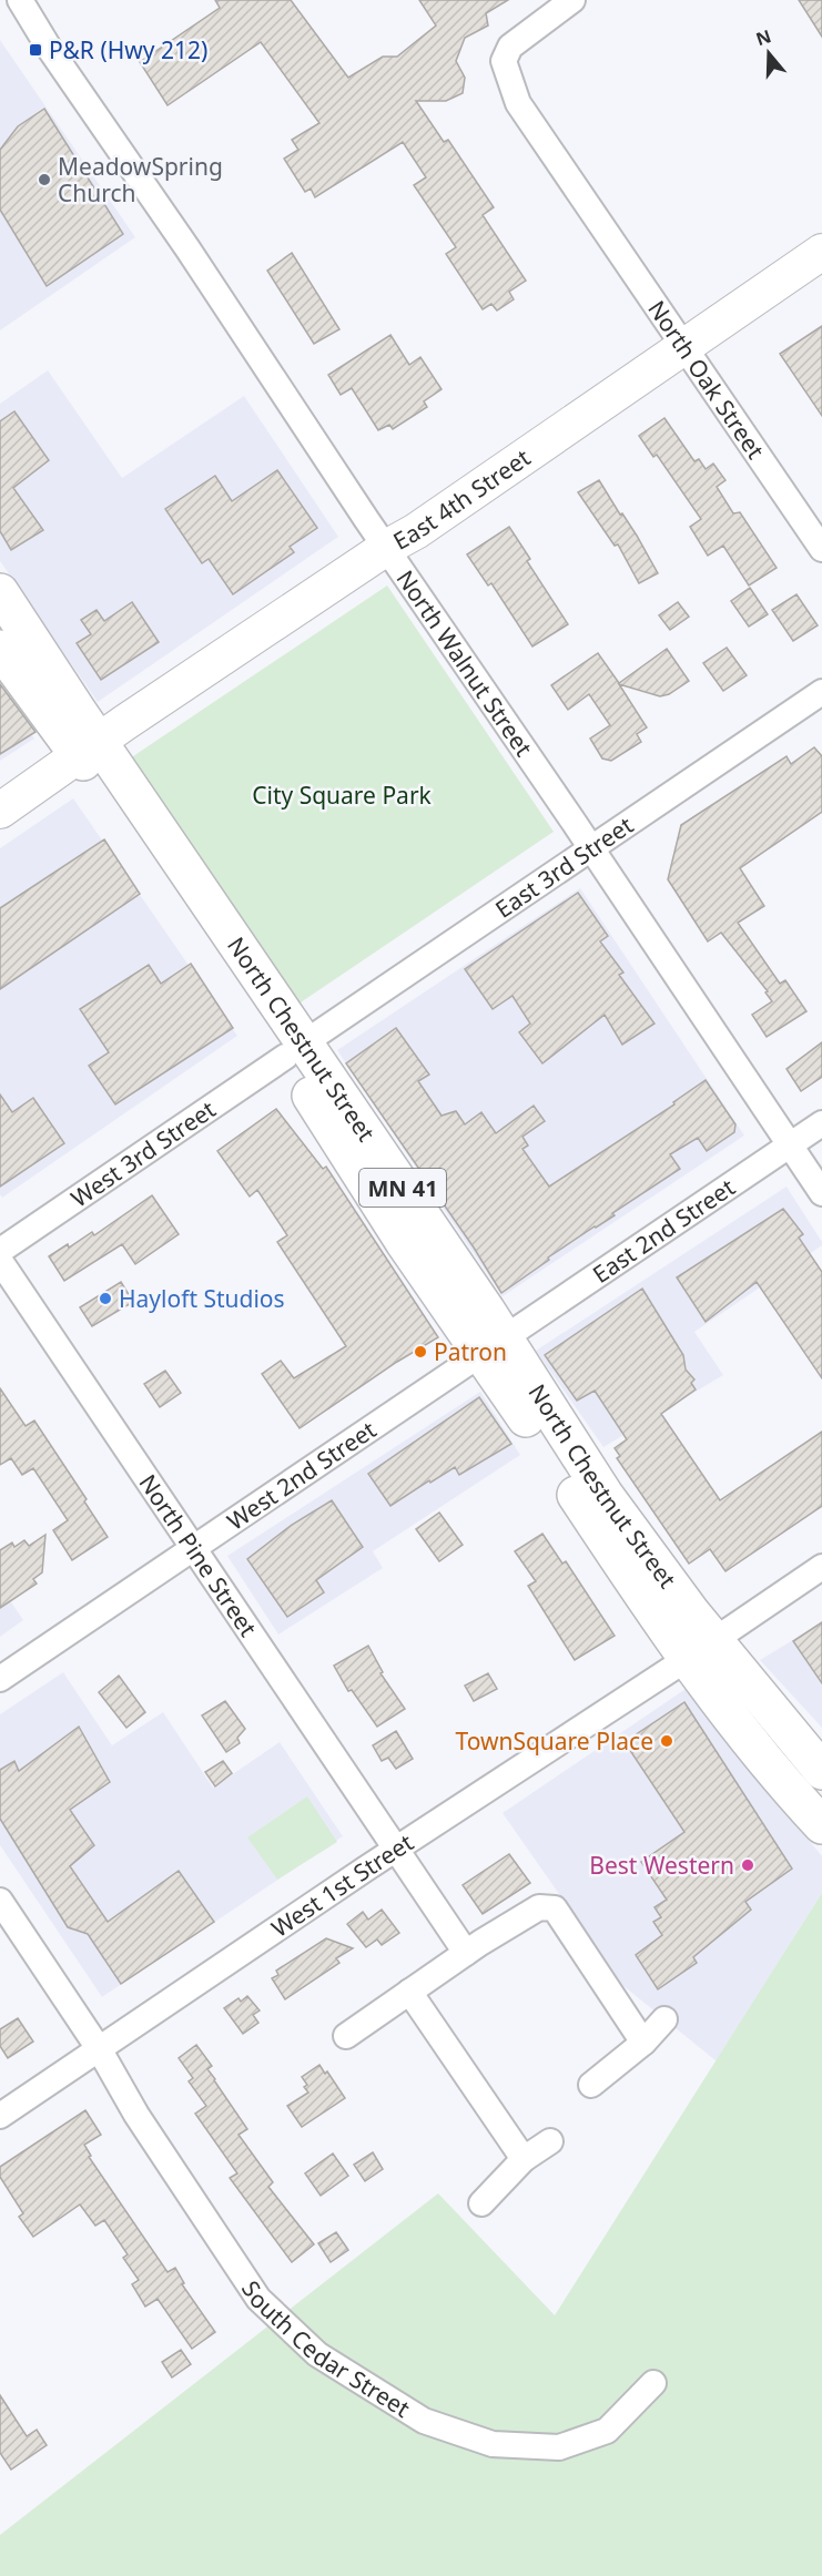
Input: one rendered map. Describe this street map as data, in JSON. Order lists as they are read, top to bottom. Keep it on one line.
{"streets":{"main road":["North Chestnut Street","MN 41"],"street":["North Oak Street","East 4th Street","North Walnut Street","East 3rd Street","West 3rd Street","East 2nd Street","West 2nd Street","North Pine Street","West 1st Street","South Cedar Street"]},"crossings":[["North Oak Street","East 4th Street"],["East 4th Street","North Walnut Street"],["East 4th Street","North Chestnut Street"],["North Walnut Street","East 3rd Street"],["North Walnut Street","East 2nd Street"],["East 3rd Street","North Chestnut Street"],["East 3rd Street","West 3rd Street"],["North Chestnut Street","West 3rd Street"],["North Chestnut Street","East 2nd Street"],["North Chestnut Street","West 2nd Street"],["North Chestnut Street","West 1st Street"],["East 2nd Street","West 2nd Street"],["West 2nd Street","North Pine Street"],["North Pine Street","West 1st Street"],["West 1st Street","South Cedar Street"]],"parks":["City Square Park"],"places":{"transit":["P&R (Hwy 212)"],"other":["MeadowSpring Church","Hayloft Studios","Patron","TownSquare Place","Best Western"]},"north":"top"}
